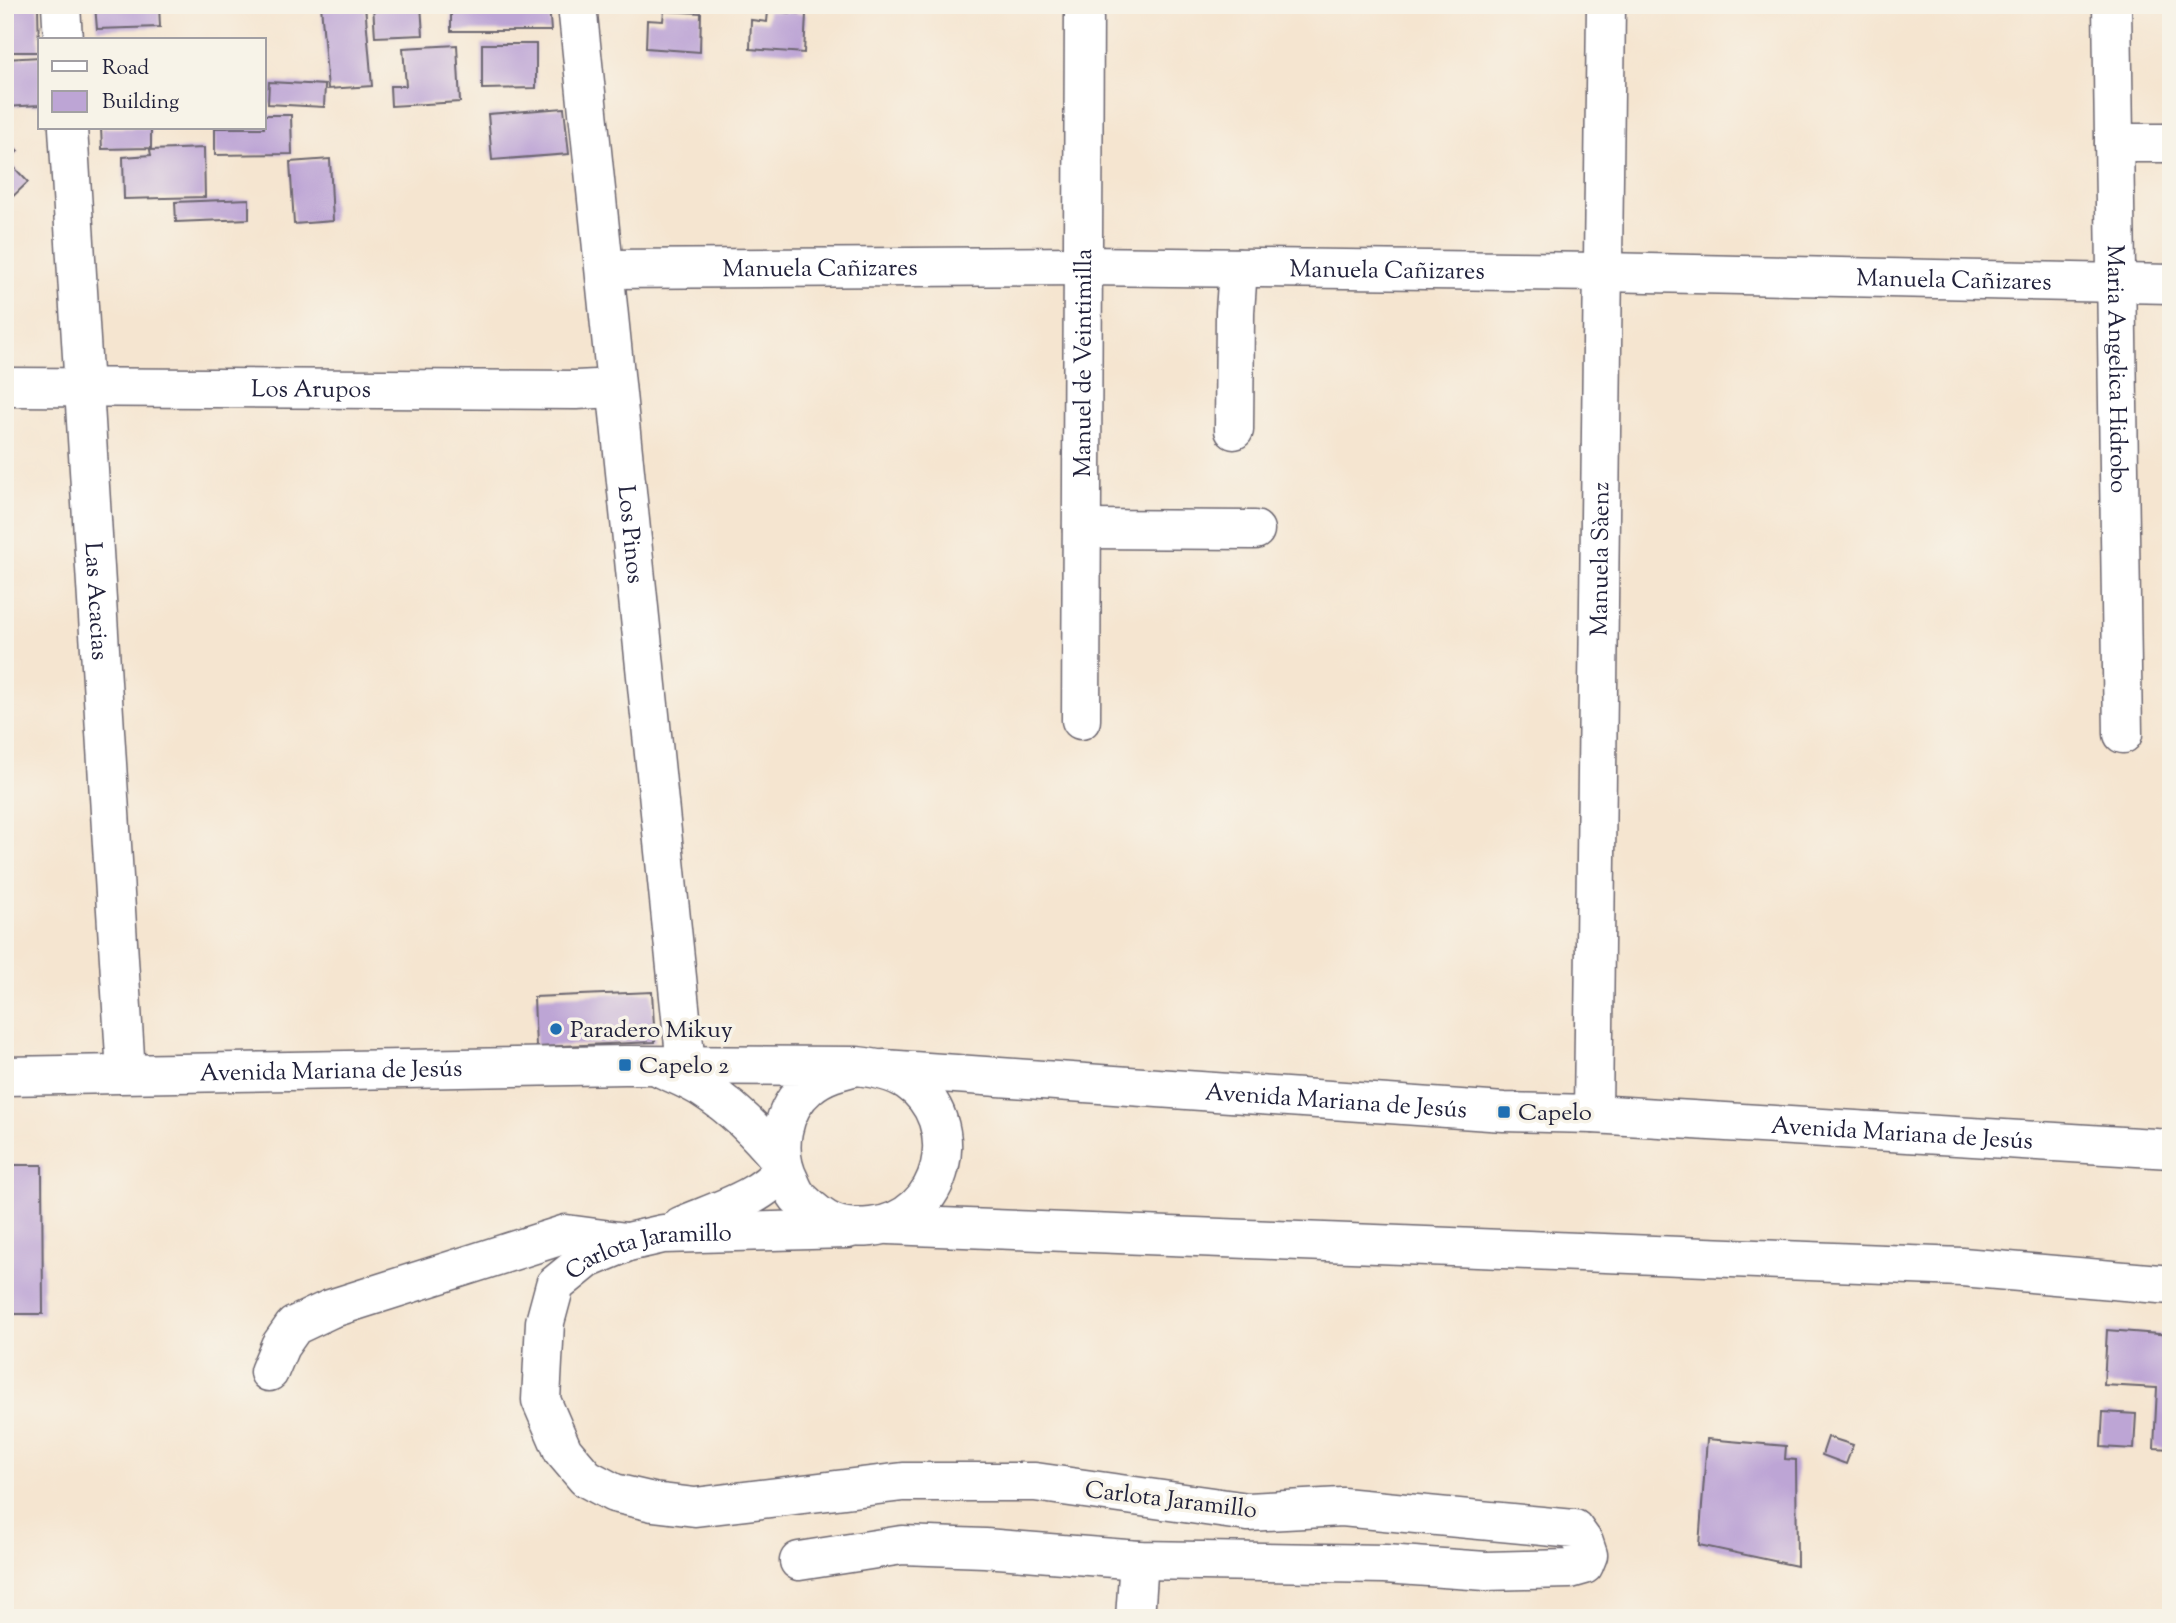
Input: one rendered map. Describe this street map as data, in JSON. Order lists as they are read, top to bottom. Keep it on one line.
{"streets":{"street":["Manuela Cañizares","Manuel de Veintimilla","Maria Angelica Hidrobo","Los Arupos","Los Pinos","Manuela Sàenz","Las Acacias","Avenida Mariana de Jesús","Carlota Jaramillo"]},"crossings":[["Manuela Cañizares","Manuel de Veintimilla"],["Manuela Cañizares","Maria Angelica Hidrobo"],["Manuela Cañizares","Los Pinos"],["Manuela Cañizares","Manuela Sàenz"],["Los Arupos","Los Pinos"],["Los Arupos","Las Acacias"],["Los Pinos","Avenida Mariana de Jesús"],["Manuela Sàenz","Avenida Mariana de Jesús"],["Las Acacias","Avenida Mariana de Jesús"],["Avenida Mariana de Jesús","Carlota Jaramillo"]],"places":{"other":["Paradero Mikuy"],"transit":["Capelo 2","Capelo"]},"legend":["Road","Building"]}
